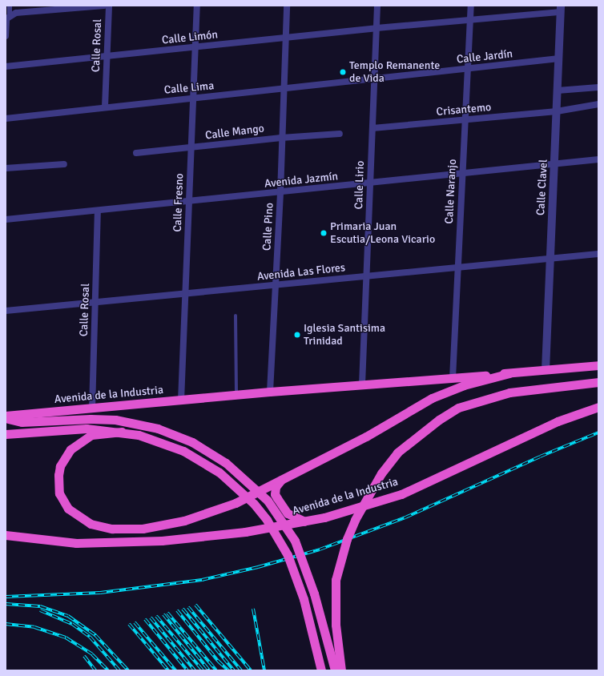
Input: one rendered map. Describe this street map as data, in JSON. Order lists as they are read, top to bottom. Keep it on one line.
{"streets":{"highway":["Avenida de la Industria"],"street":["Calle Limón","Calle Rosal","Calle Jardín","Calle Lima","Crisantemo","Calle Mango","Avenida Jazmín","Calle Lirio","Calle Clavel","Calle Naranjo","Calle Fresno","Calle Pino","Avenida Las Flores"]},"crossings":[["Calle Limón","Calle Rosal"],["Calle Limón","Calle Lirio"],["Calle Limón","Calle Clavel"],["Calle Limón","Calle Naranjo"],["Calle Limón","Calle Fresno"],["Calle Limón","Calle Pino"],["Calle Rosal","Calle Lima"],["Calle Rosal","Avenida Jazmín"],["Calle Rosal","Avenida Las Flores"],["Calle Rosal","Avenida de la Industria"],["Calle Jardín","Calle Lima"],["Calle Jardín","Calle Lirio"],["Calle Jardín","Calle Clavel"],["Calle Jardín","Calle Naranjo"],["Calle Lima","Calle Lirio"],["Calle Lima","Calle Fresno"],["Calle Lima","Calle Pino"],["Crisantemo","Calle Lirio"],["Crisantemo","Calle Clavel"],["Crisantemo","Calle Naranjo"],["Calle Mango","Calle Fresno"],["Calle Mango","Calle Pino"],["Avenida Jazmín","Calle Lirio"],["Avenida Jazmín","Calle Clavel"],["Avenida Jazmín","Calle Naranjo"],["Avenida Jazmín","Calle Fresno"],["Avenida Jazmín","Calle Pino"],["Calle Lirio","Avenida Las Flores"],["Calle Lirio","Avenida de la Industria"],["Calle Clavel","Avenida Las Flores"],["Calle Clavel","Avenida de la Industria"],["Calle Naranjo","Avenida Las Flores"],["Calle Naranjo","Avenida de la Industria"],["Calle Fresno","Avenida Las Flores"],["Calle Fresno","Avenida de la Industria"],["Calle Pino","Avenida Las Flores"],["Calle Pino","Avenida de la Industria"]],"places":["Templo Remanente de Vida","Primaria Juan Escutia/Leona Vicario","Iglesia Santisima Trinidad"]}
